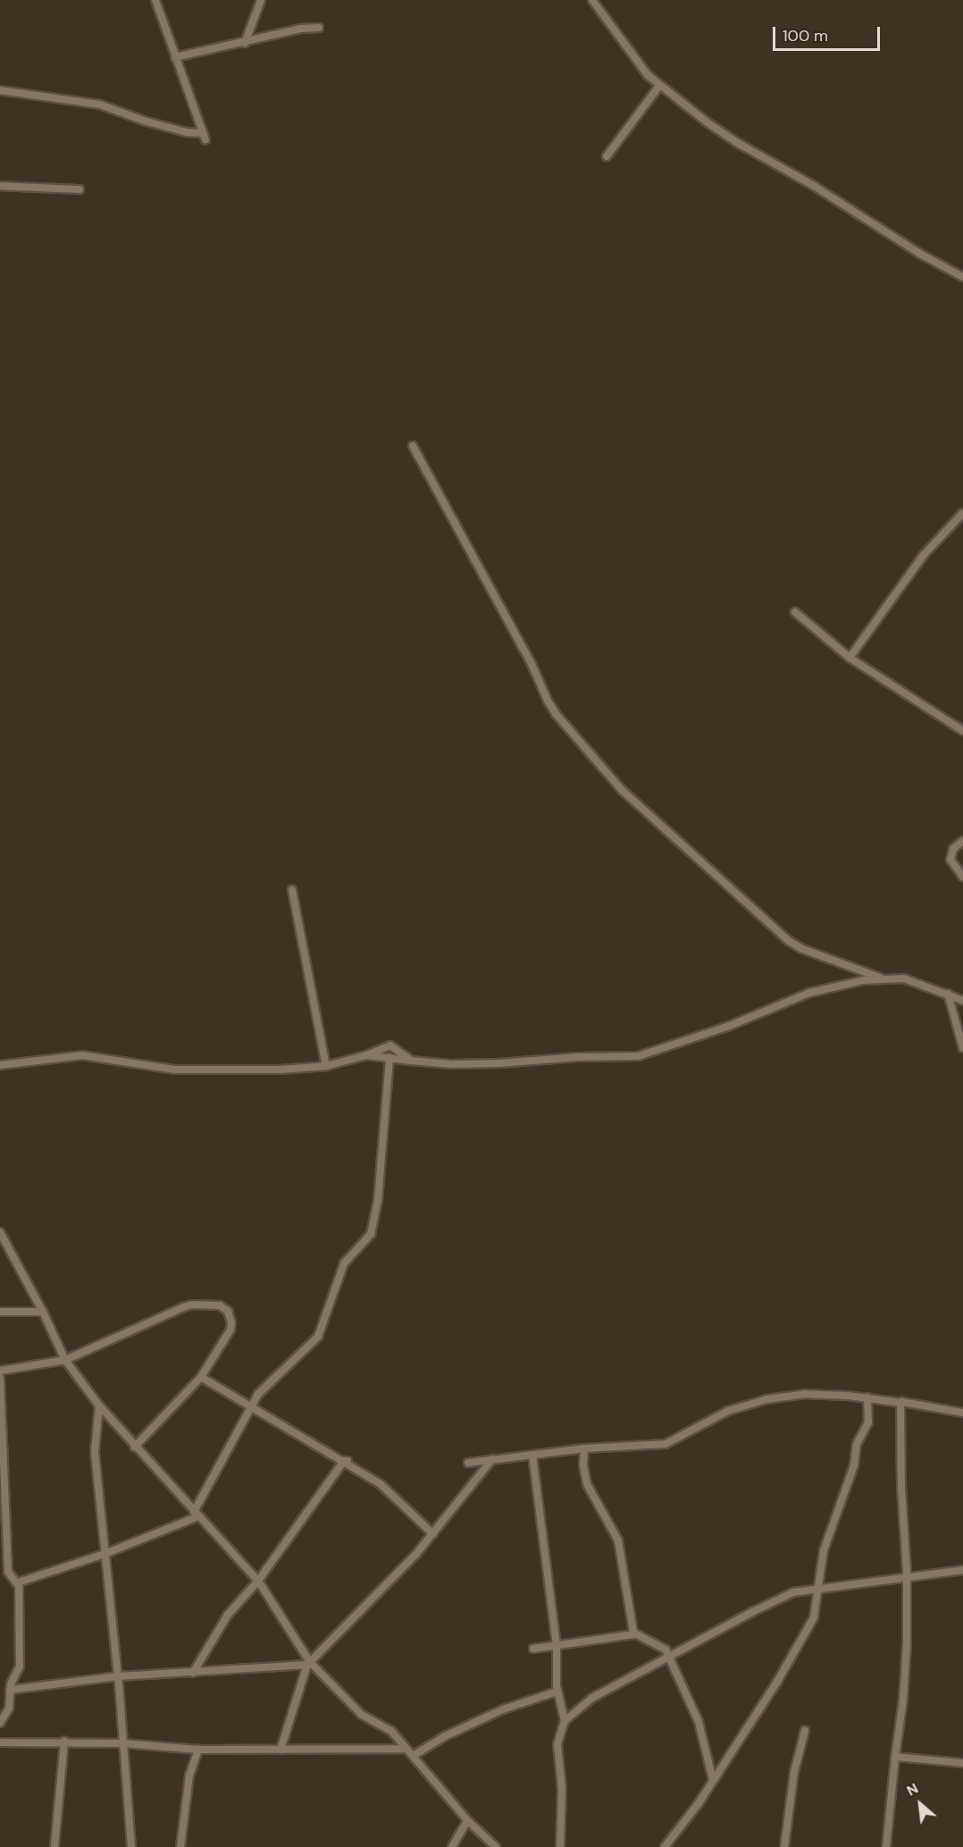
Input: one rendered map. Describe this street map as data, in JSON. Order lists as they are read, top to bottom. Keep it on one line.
{"scale_bar":"100 m","north":"top left"}
